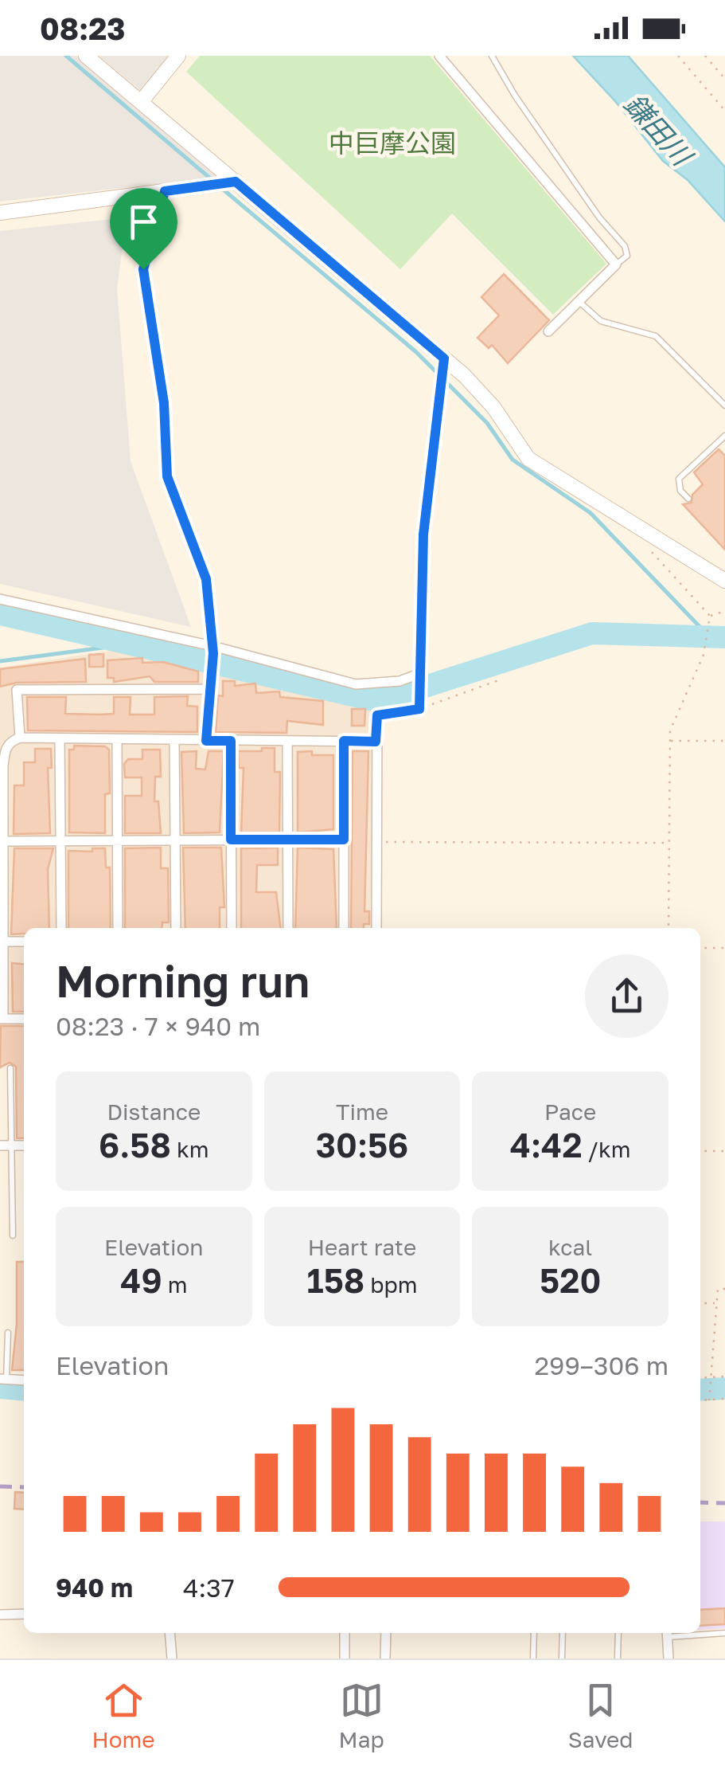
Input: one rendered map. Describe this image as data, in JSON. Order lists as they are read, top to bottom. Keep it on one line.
{"water":["鎌田川"],"parks":["中巨摩公園"],"page":{"status":"08:23","heading":["Morning run","08:23 · 7 × 940 m"],"stats":[["Distance","6.58 km"],["Time","30:56"],["Pace","4:42 /km"],["Elevation","49 m"],["Heart rate","158 bpm"],["kcal","520"]],"chart":["Elevation","299–306 m"],"list":[{"name":"940 m","note":"4:37"}],"tabs":["Home","Map","Saved"]}}
